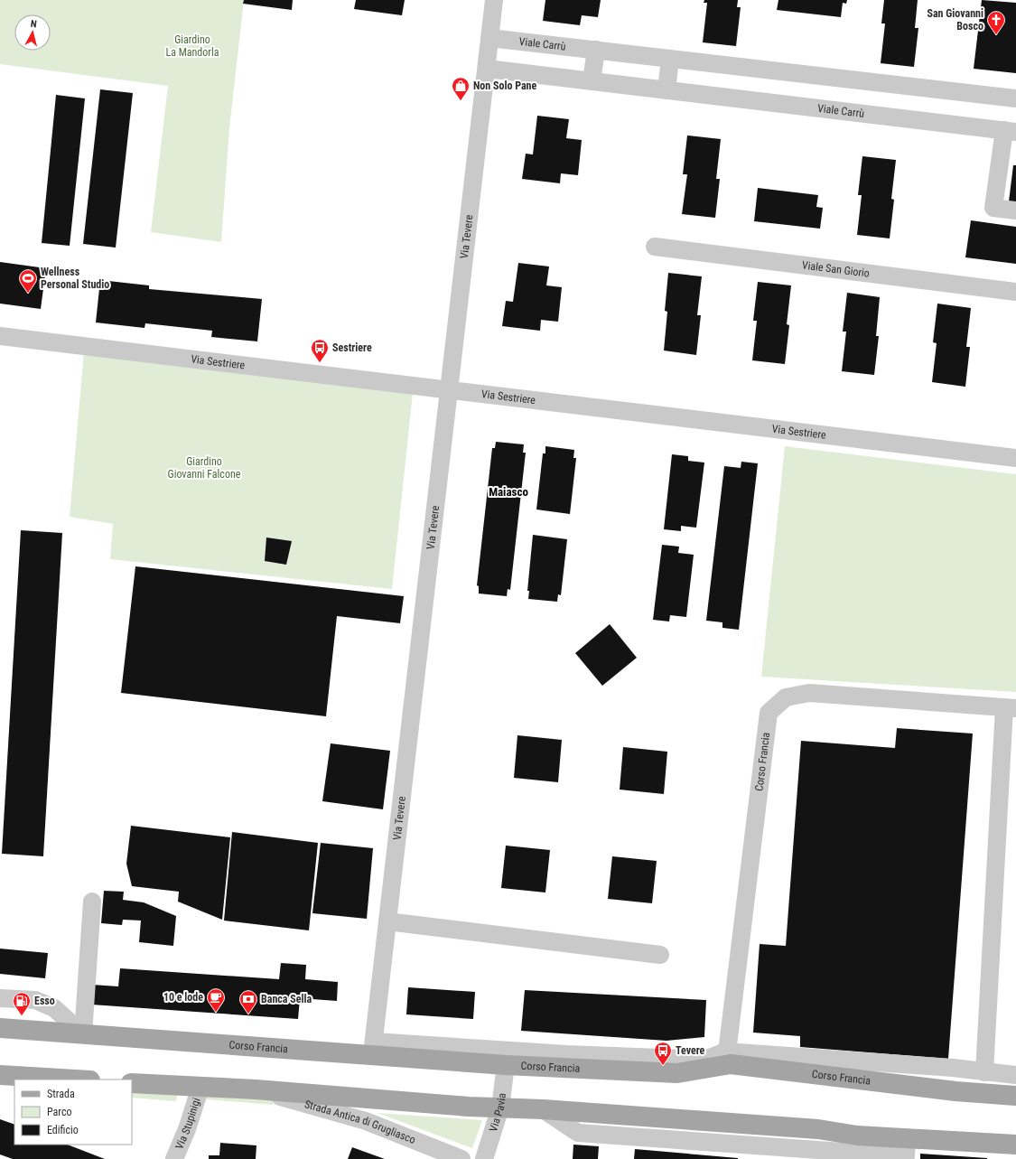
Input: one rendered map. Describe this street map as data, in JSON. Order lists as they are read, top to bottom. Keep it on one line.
{"streets":{"main road":["Corso Francia"],"street":["Viale Carrù","Via Tevere","Viale San Giorio","Via Sestriere","Via Pavia","Strada Antica di Grugliasco","Via Stupinigi"]},"crossings":[["Viale Carrù","Via Tevere"],["Via Tevere","Via Sestriere"],["Via Tevere","Corso Francia"],["Corso Francia","Via Pavia"]],"districts":["Maiasco"],"parks":["Giardino La Mandorla","Giardino Giovanni Falcone"],"places":{"church":["San Giovanni Bosco"],"shop":["Non Solo Pane"],"sports":["Wellness Personal Studio"],"bus stop":["Sestriere","Tevere"],"cafe":["10 e lode"],"bank":["Banca Sella"],"fuel station":["Esso"]},"legend":["Strada","Parco","Edificio"],"north":"top"}
